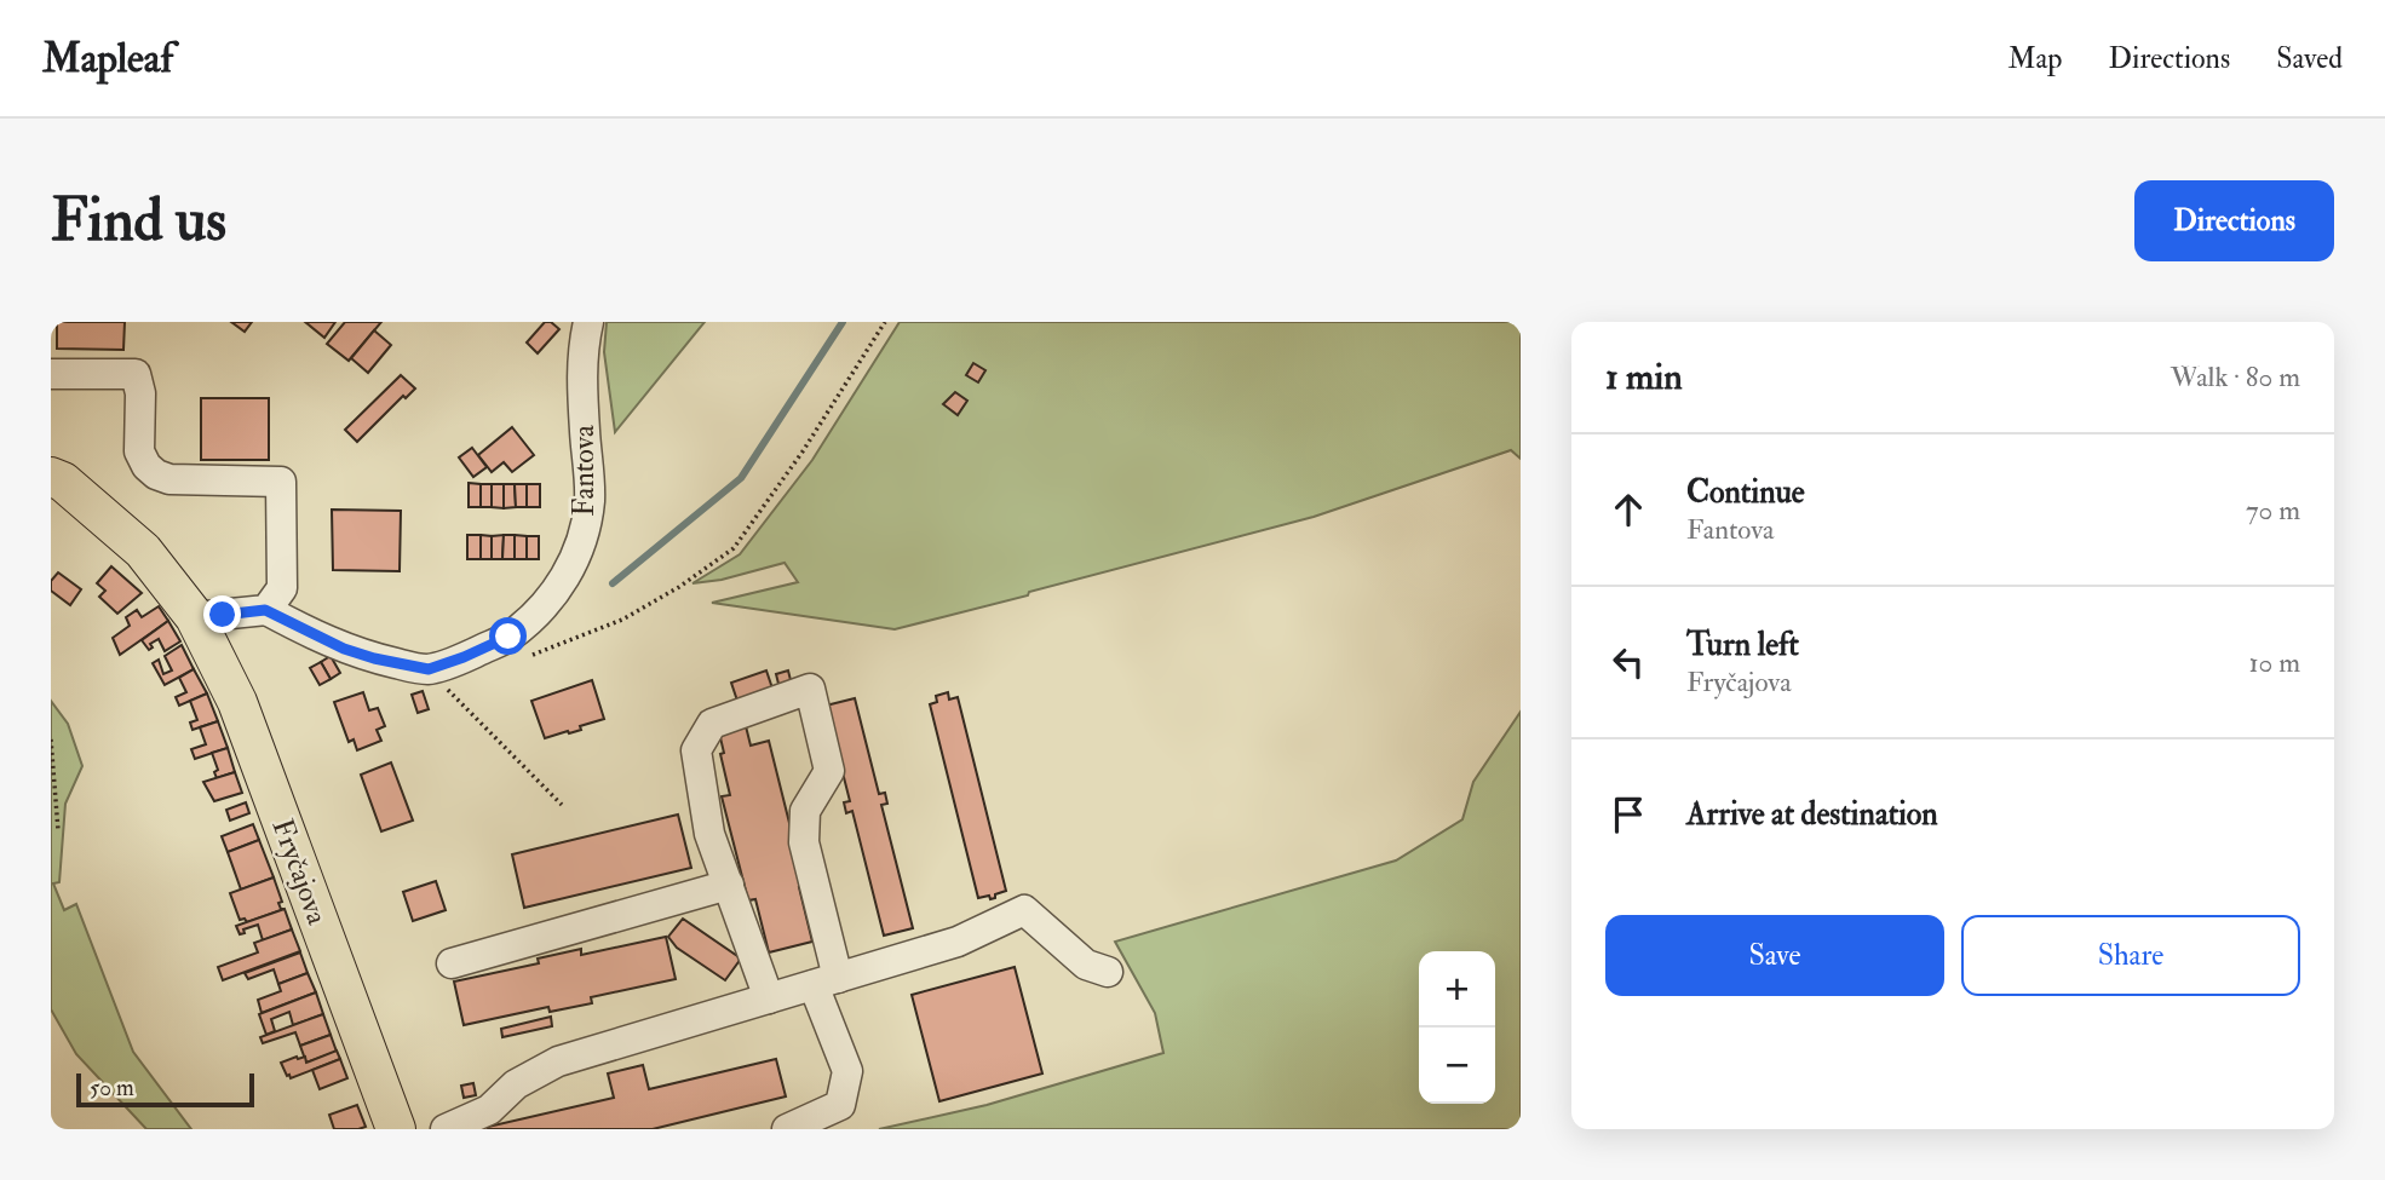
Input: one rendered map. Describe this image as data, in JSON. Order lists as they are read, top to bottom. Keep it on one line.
{"streets":{"main road":["Fryčajova"],"street":["Fantova"]},"scale_bar":"50 m","page":{"header":"Mapleaf","nav":["Map","Directions","Saved"],"buttons":["Directions",["Save","Share"]],"title":"Find us","heading":["1 min","Walk · 80 m"],"list":[["Continue","Fantova","70 m"],["Turn left","Fryčajova","10 m"],"Arrive at destination"],"map_buttons":["+","−"],"scale":"50 m"}}
